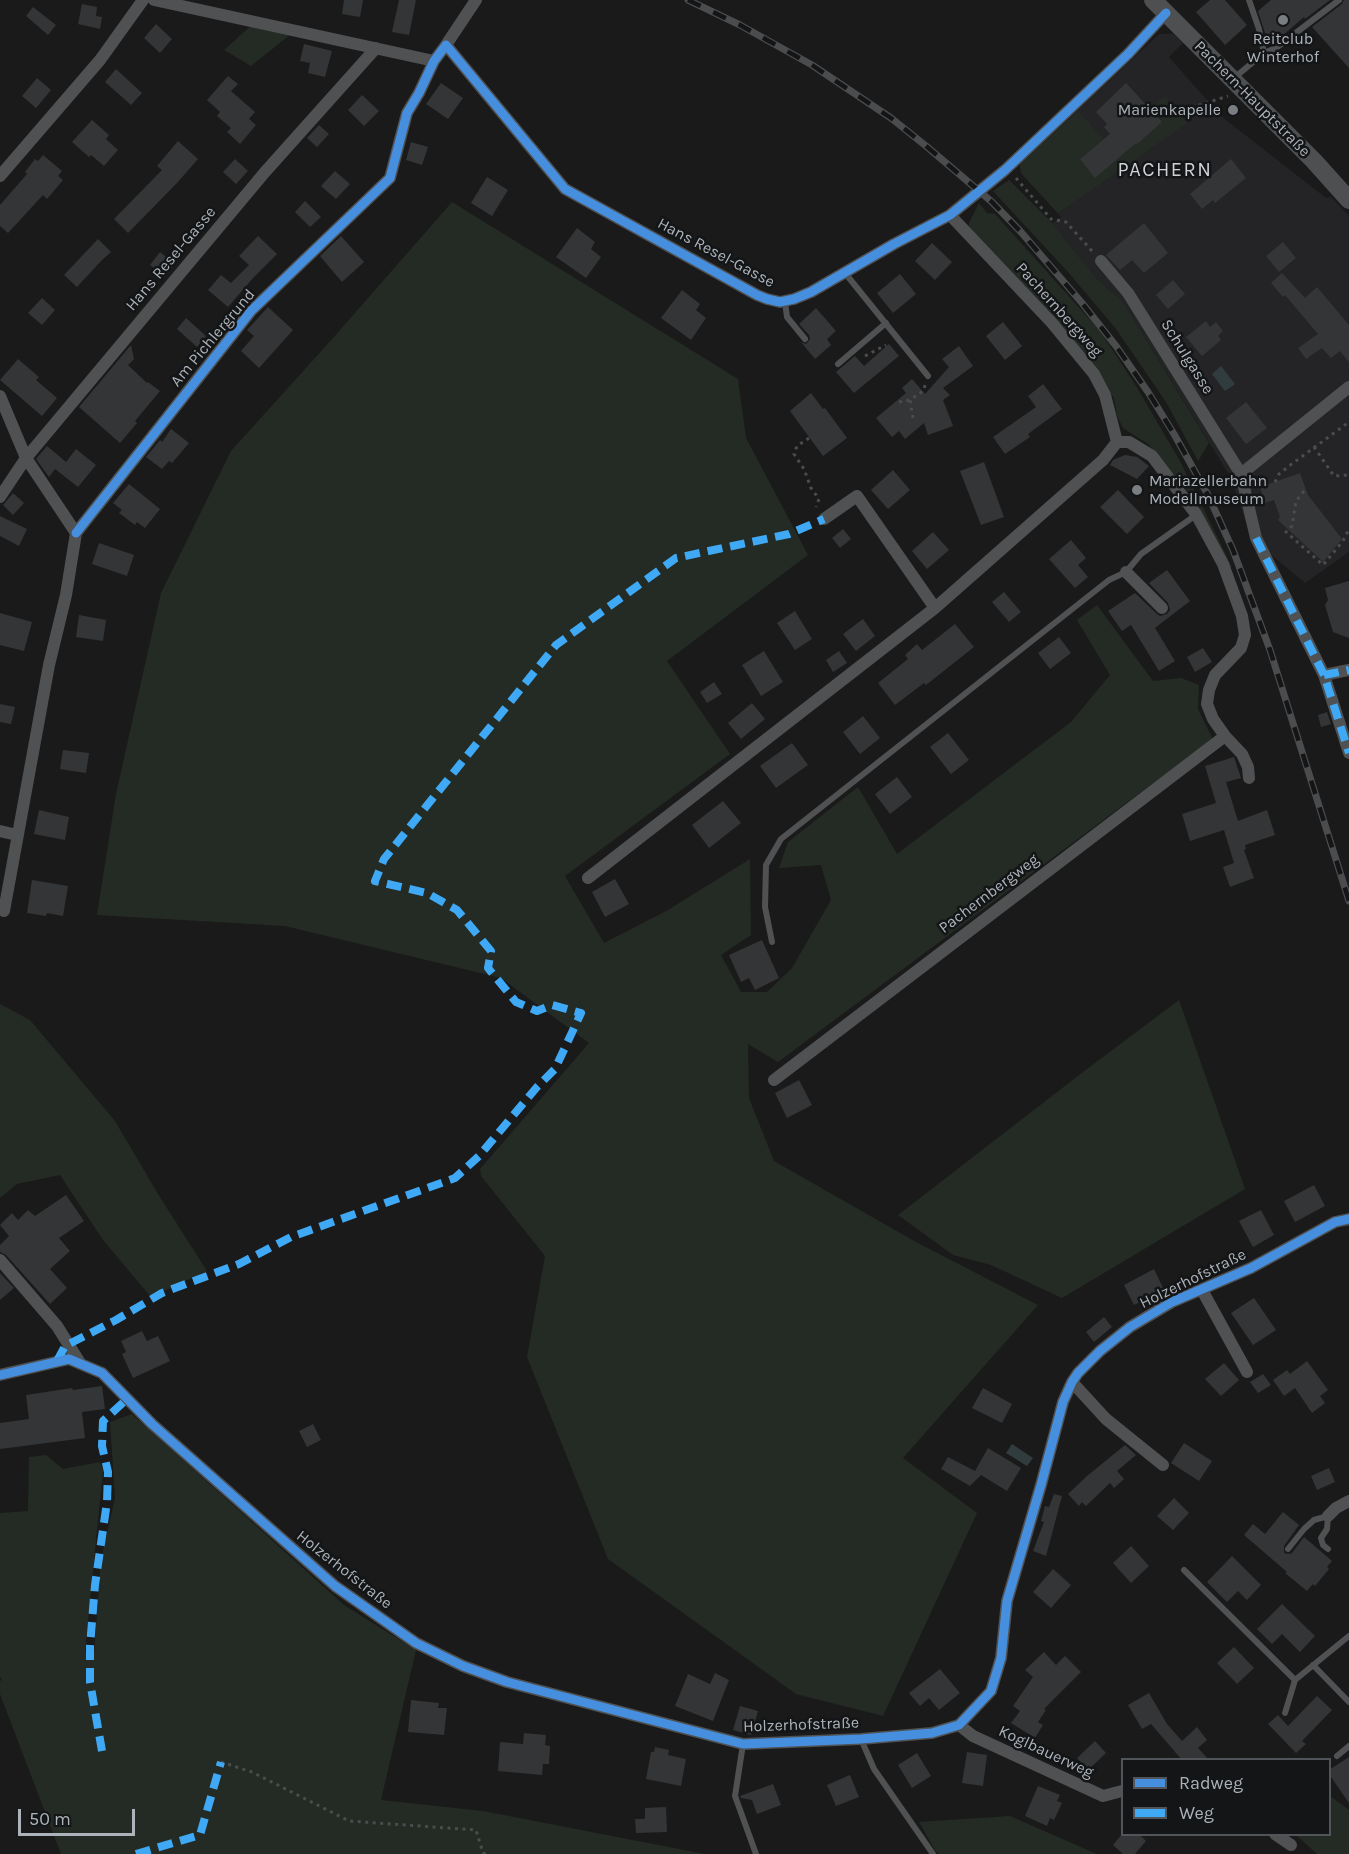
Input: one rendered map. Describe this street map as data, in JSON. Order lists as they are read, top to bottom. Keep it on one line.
{"streets":{"main road":["Pachern-Hauptstraße"],"street":["Hans Resel-Gasse","Pachernbergweg","Am Pichlergrund","Schulgasse","Holzerhofstraße","Koglbauerweg"]},"crossings":[["Pachern-Hauptstraße","Hans Resel-Gasse"],["Hans Resel-Gasse","Pachernbergweg"],["Holzerhofstraße","Koglbauerweg"]],"districts":["PACHERN"],"places":["Reitclub Winterhof","Marienkapelle","Mariazellerbahn Modellmuseum"],"legend":["Radweg","Weg"],"scale_bar":"50 m"}
